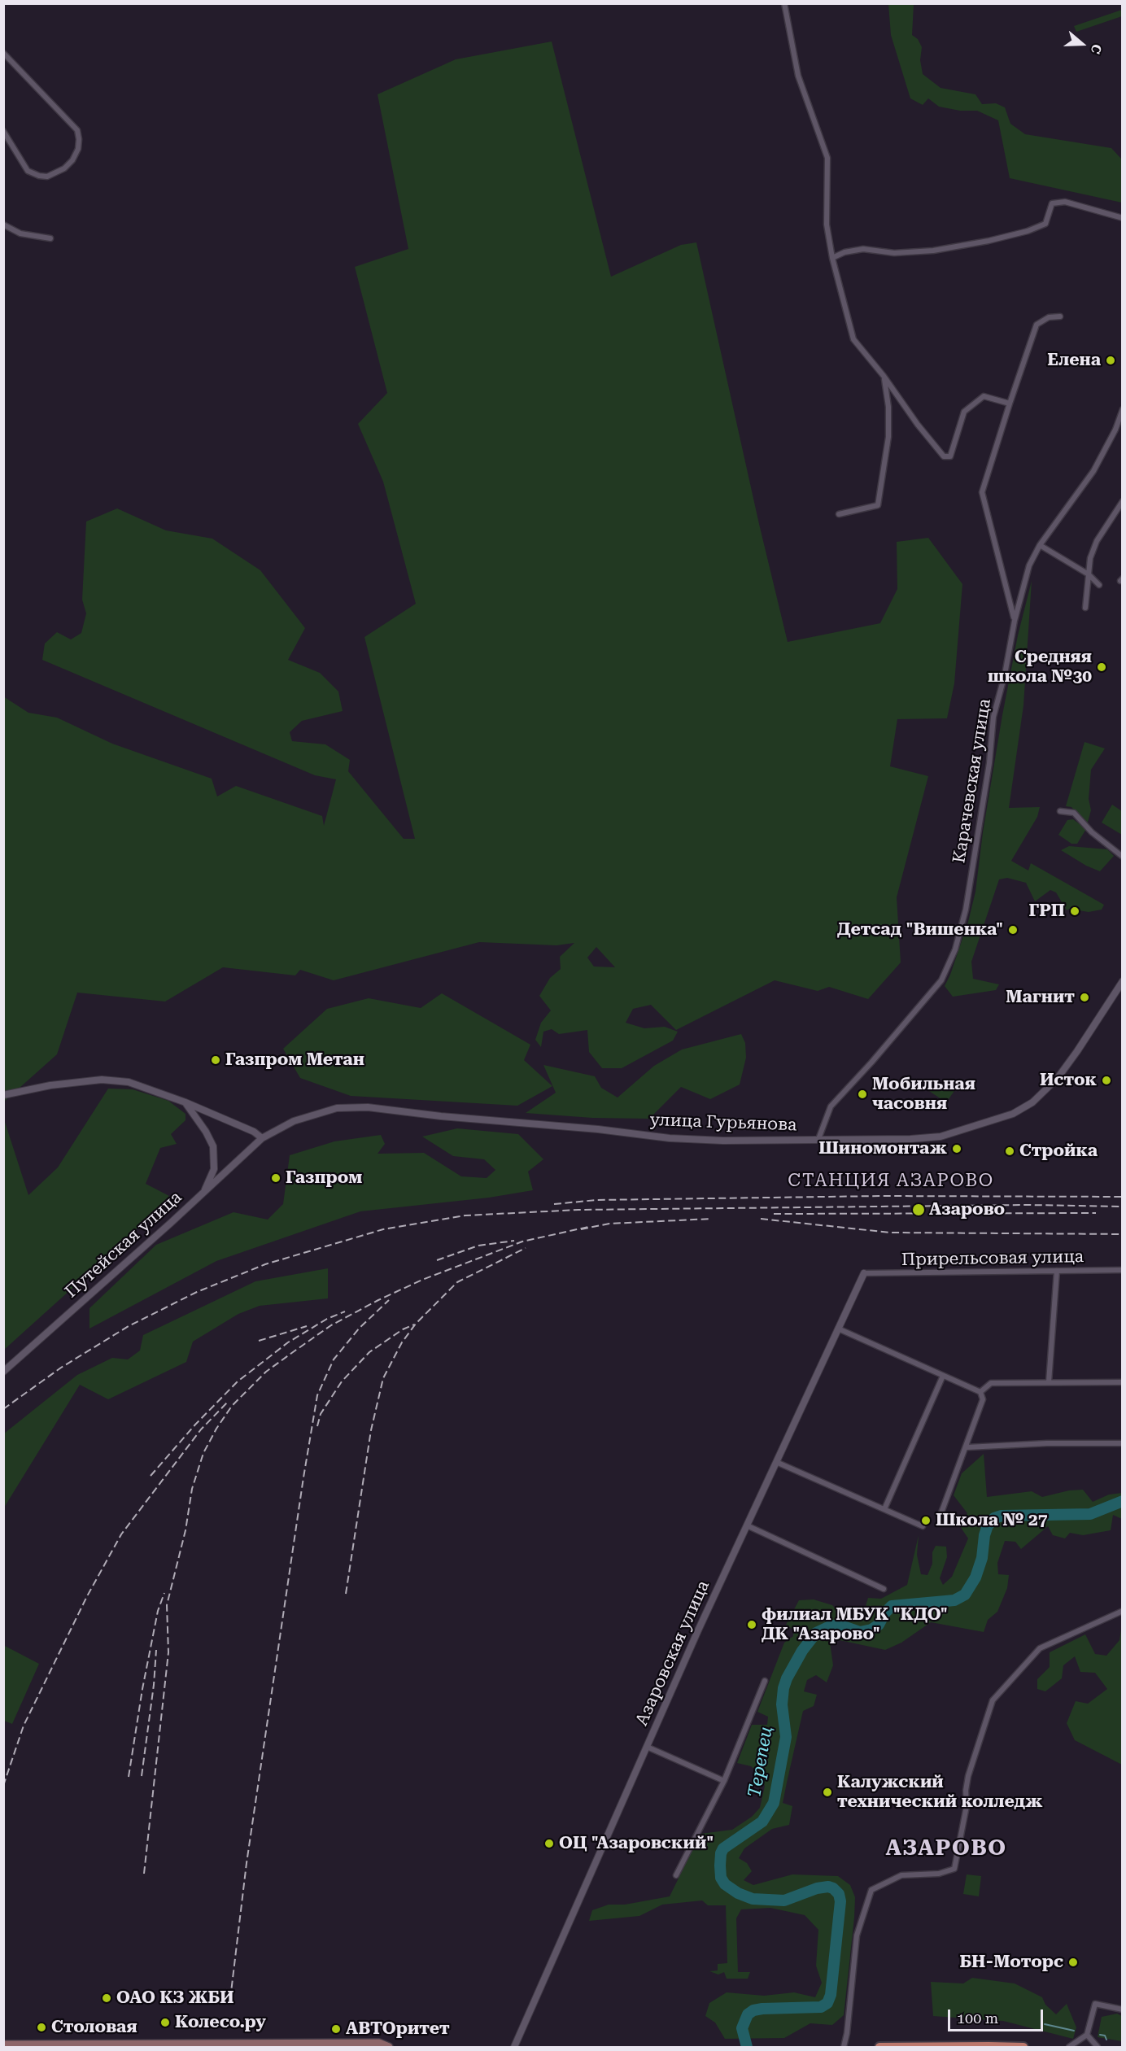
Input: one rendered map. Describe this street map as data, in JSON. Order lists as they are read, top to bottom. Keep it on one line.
{"streets":{"street":["Карачевская улица","улица Гурьянова","Путейская улица","Прирельсовая улица","Азаровская улица"]},"crossings":[["Карачевская улица","улица Гурьянова"],["улица Гурьянова","Путейская улица"],["Прирельсовая улица","Азаровская улица"]],"districts":["СТАНЦИЯ АЗАРОВО","АЗАРОВО"],"water":["Терепец"],"places":["Елена","Средняя школа №30","ГРП","Детсад \"Вишенка\"","Магнит","Газпром Метан","Исток","Мобильная часовня","Шиномонтаж","Стройка","Газпром","Азарово","Школа № 27","филиал МБУК \"КДО\" ДК \"Азарово\"","Калужский технический колледж","ОЦ \"Азаровский\"","БН-Моторс","ОАО КЗ ЖБИ","Колесо.ру","Столовая","АВТОритет"],"scale_bar":"100 m","north":"right"}
